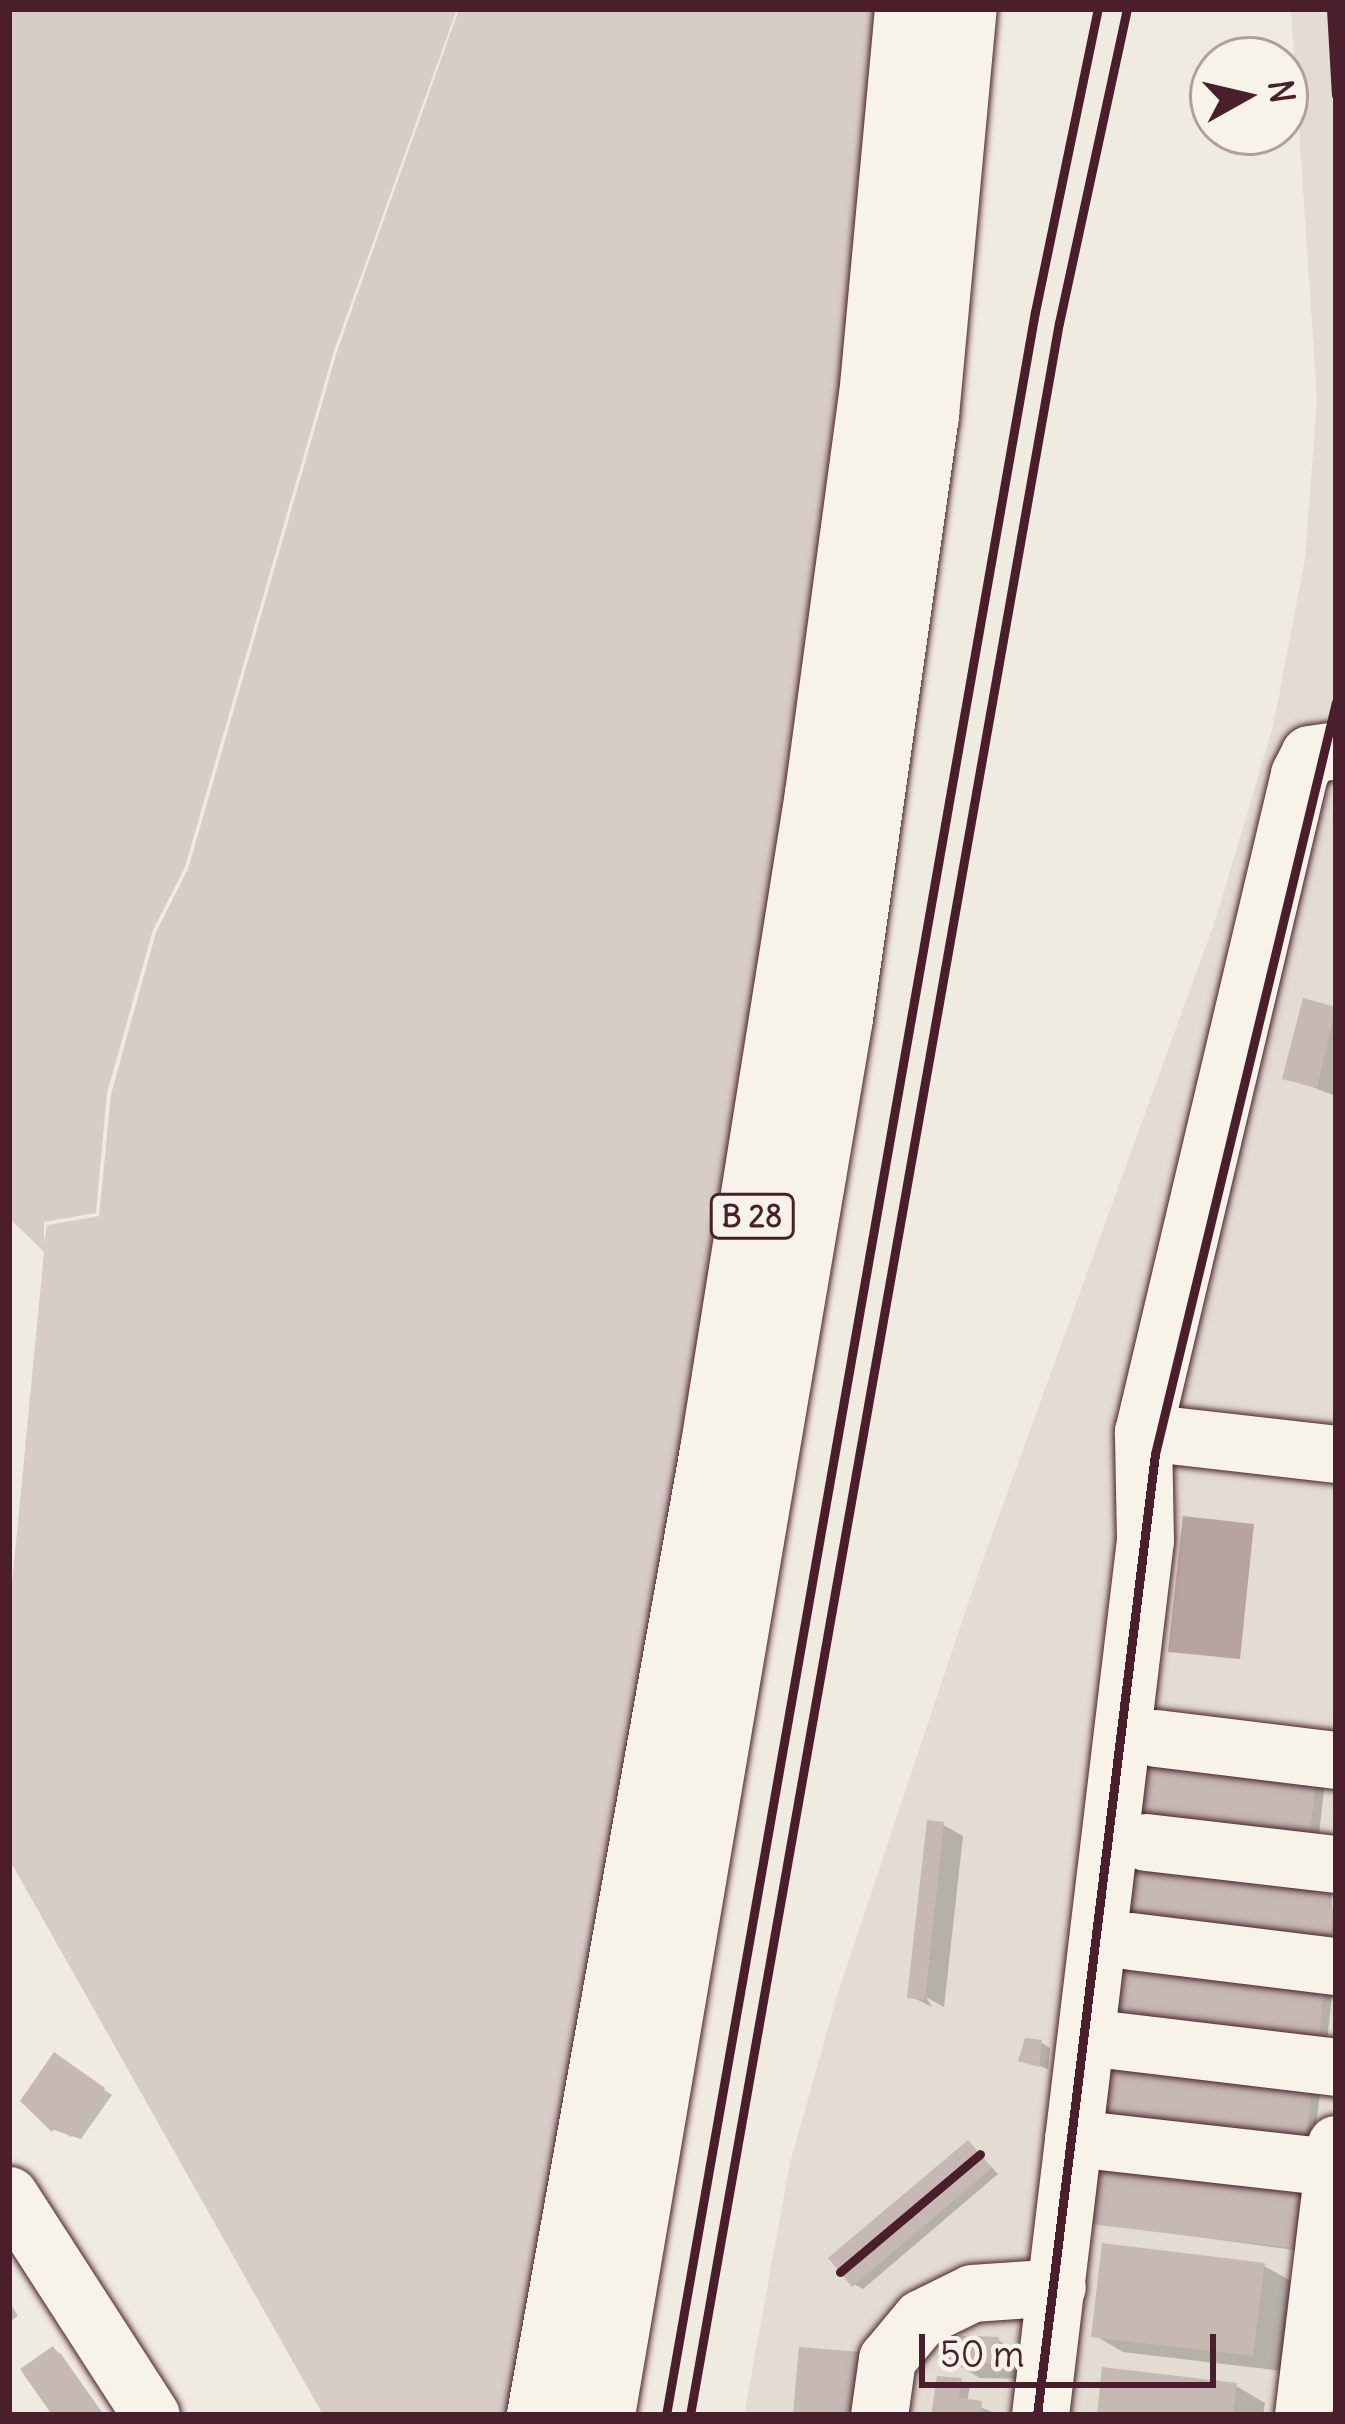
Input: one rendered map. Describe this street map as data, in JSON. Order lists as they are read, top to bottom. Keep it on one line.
{"streets":{"highway":["B 28"]},"scale_bar":"50 m","north":"right"}
